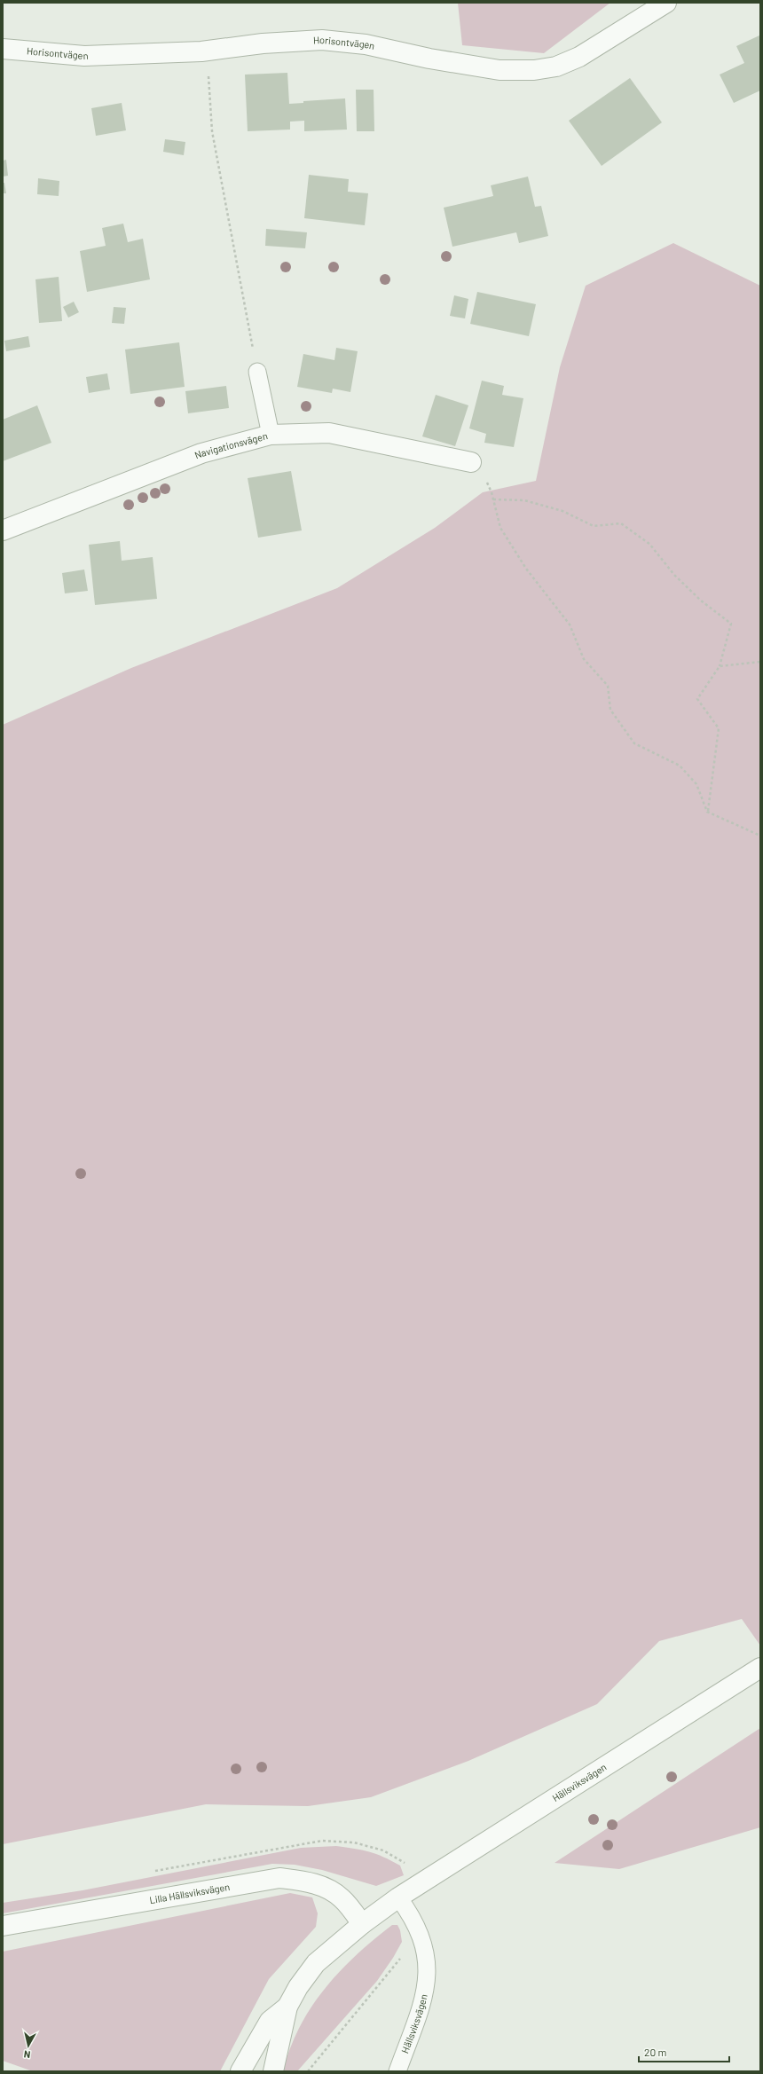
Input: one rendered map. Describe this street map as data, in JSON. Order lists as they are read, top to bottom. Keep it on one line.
{"streets":{"street":["Horisontvägen","Navigationsvägen","Hällsviksvägen","Lilla Hällsviksvägen"]},"crossings":[["Hällsviksvägen","Lilla Hällsviksvägen"]],"scale_bar":"20 m","north":"bottom"}
